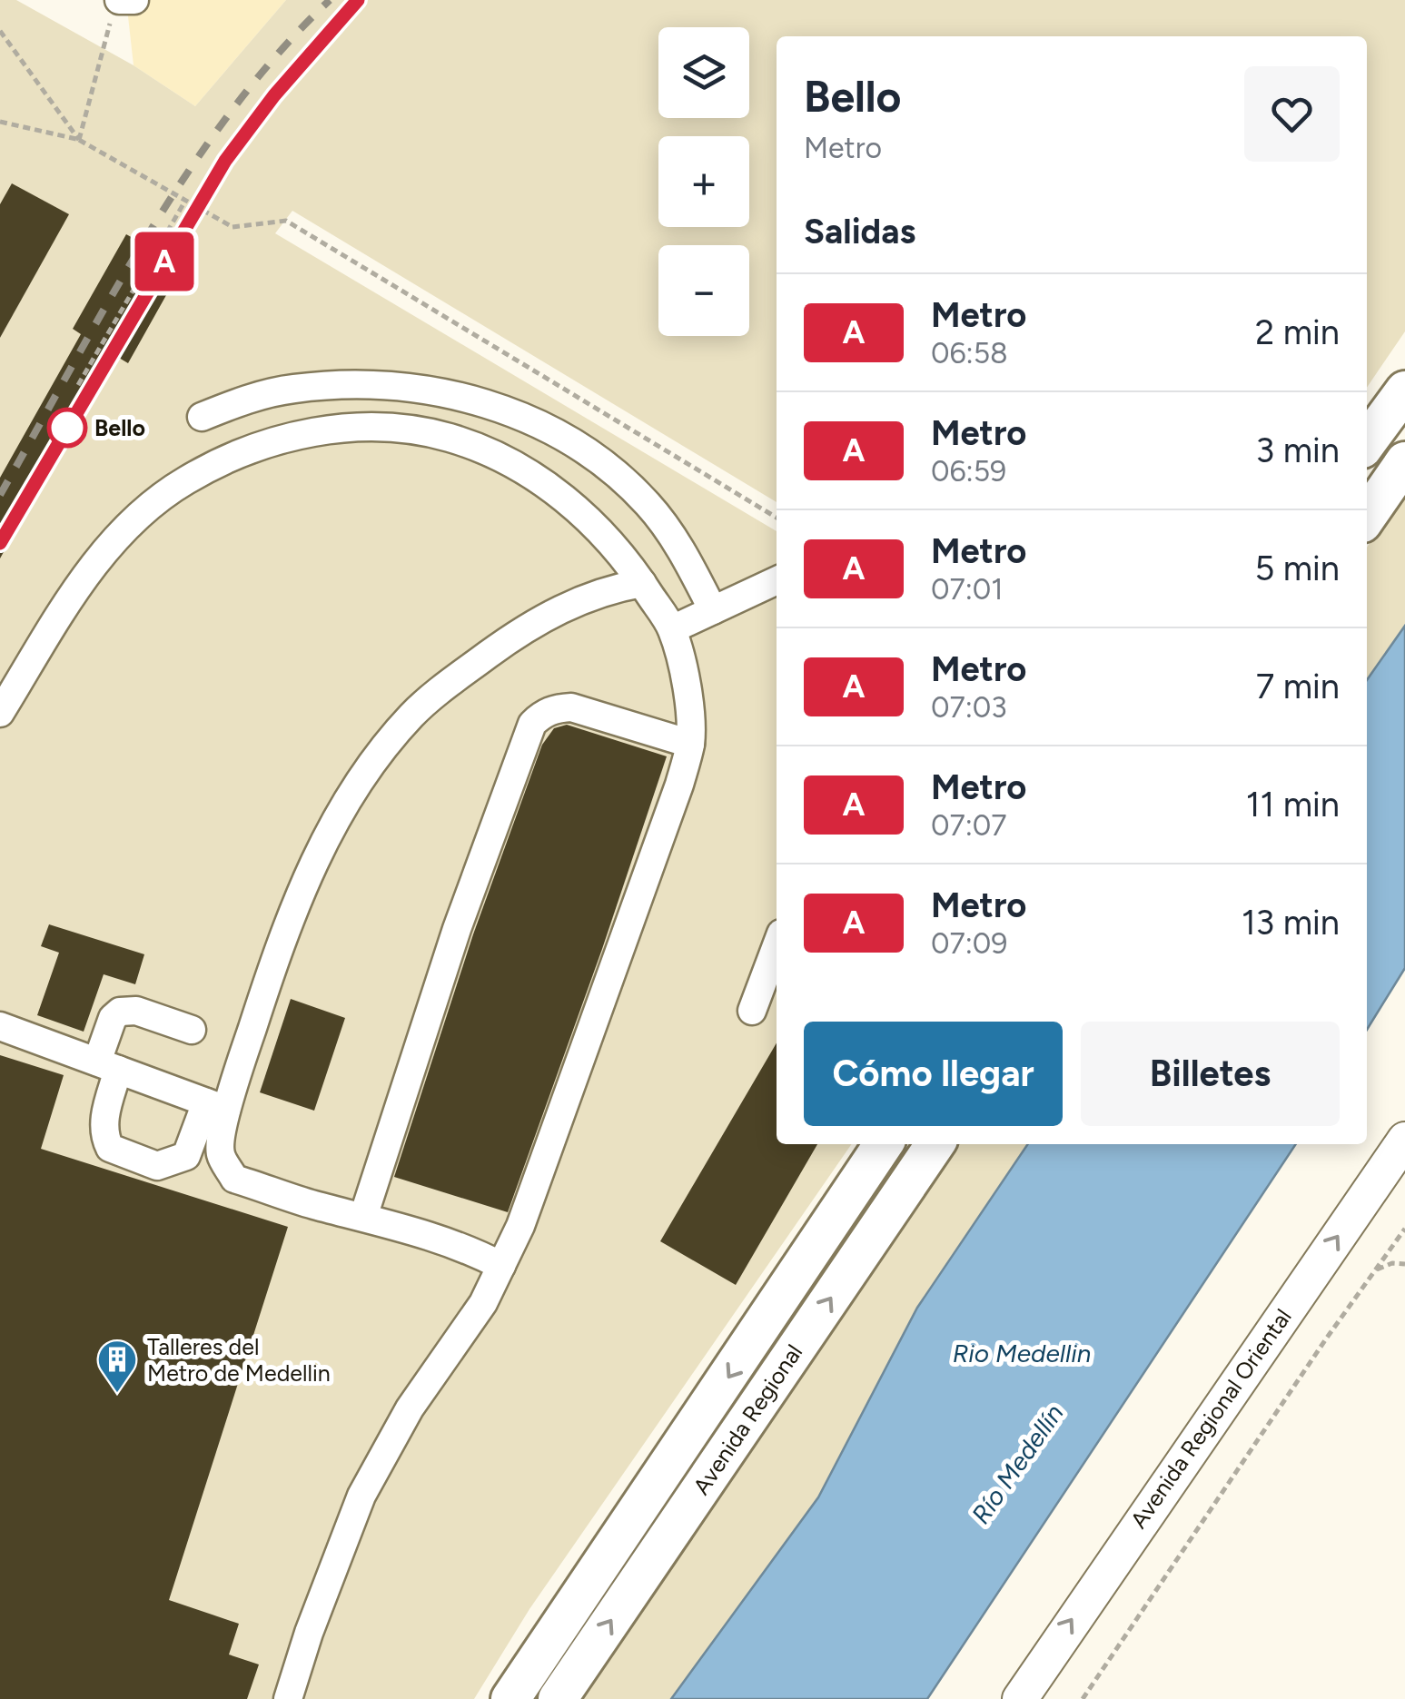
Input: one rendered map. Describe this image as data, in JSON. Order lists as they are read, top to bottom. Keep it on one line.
{"streets":{"highway":["Avenida Regional"],"main road":["Avenida Regional Oriental"]},"one_way":["Avenida Regional Oriental"],"water":["Rio Medellin","Río Medellín"],"places":{"other":["Bello"],"building":["Talleres del Metro de Medellin"]},"lines":["metro line A"],"page":{"on_map":"A","map_buttons":["+","−"],"heading":[["Bello","Metro"],"Salidas"],"list":[{"mark":"A","name":"Metro","note":"06:58","value":"2 min"},{"mark":"A","name":"Metro","note":"06:59","value":"3 min"},{"mark":"A","name":"Metro","note":"07:01","value":"5 min"},{"mark":"A","name":"Metro","note":"07:03","value":"7 min"},{"mark":"A","name":"Metro","note":"07:07","value":"11 min"},{"mark":"A","name":"Metro","note":"07:09","value":"13 min"}],"buttons":["Cómo llegar","Billetes"]}}
